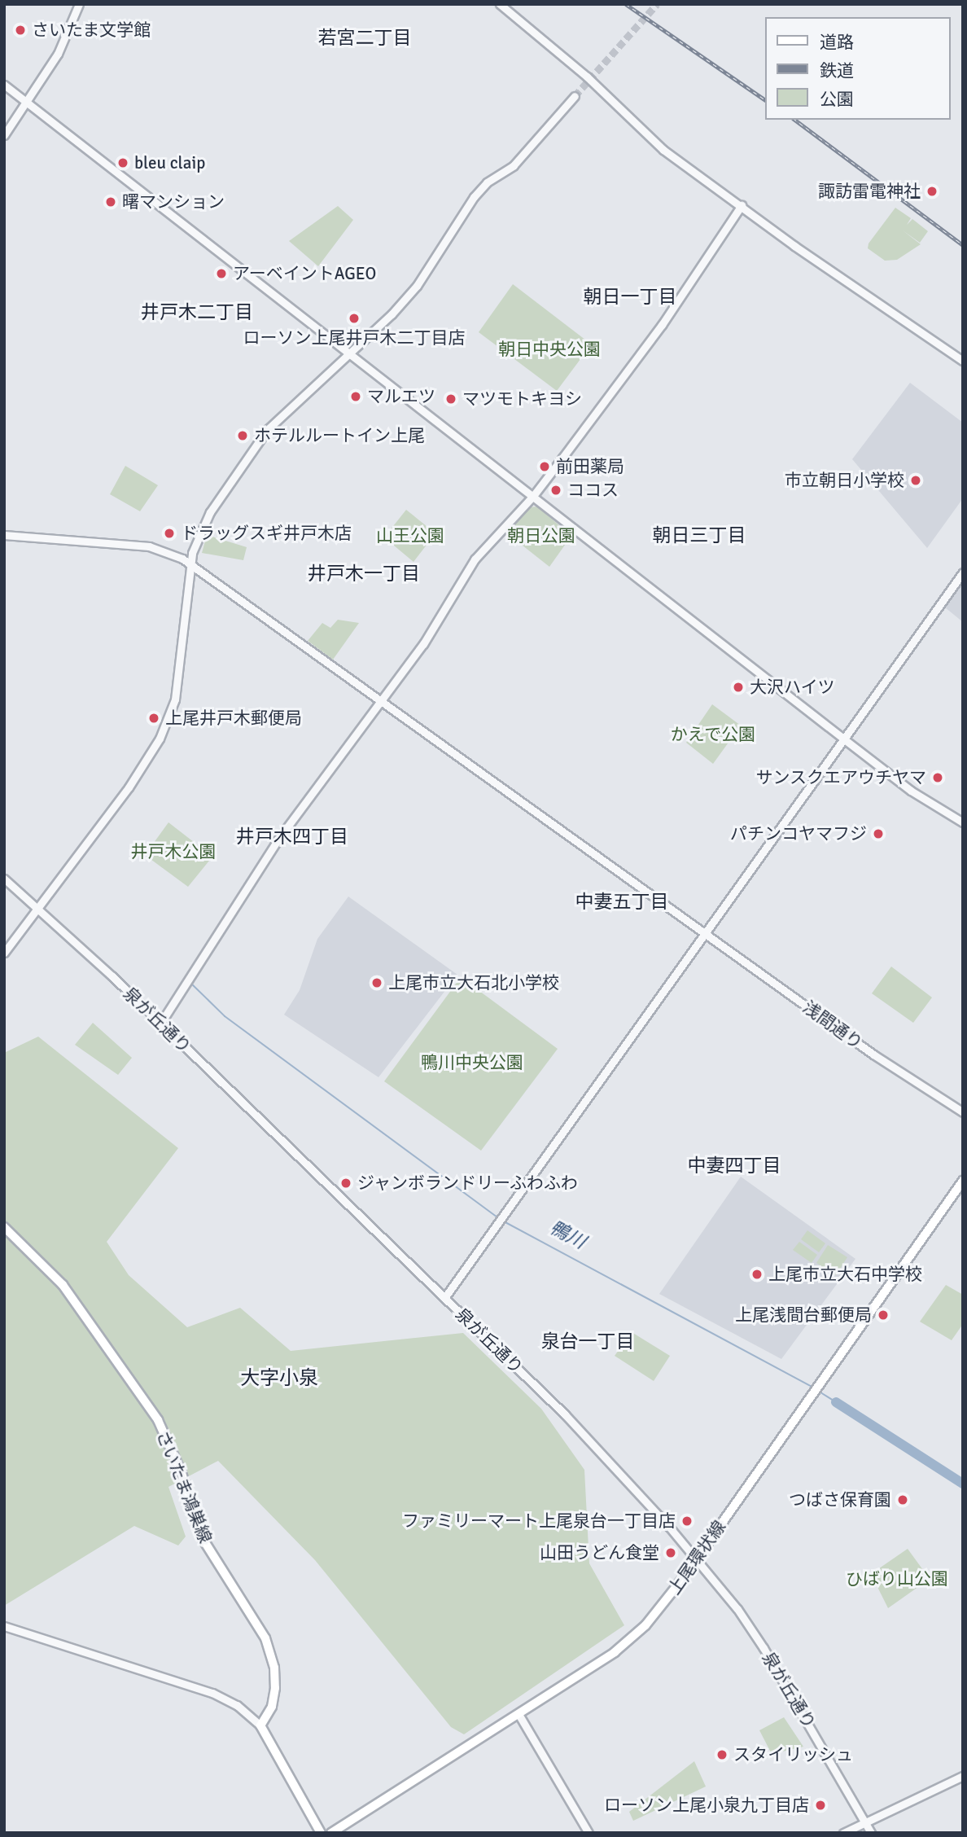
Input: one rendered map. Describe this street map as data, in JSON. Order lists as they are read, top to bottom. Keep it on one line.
{"streets":{"main road":["さいたま鴻巣線","上尾環状線"],"street":["泉が丘通り","浅間通り"]},"crossings":[["泉が丘通り","上尾環状線"]],"districts":["若宮二丁目","朝日一丁目","井戸木二丁目","朝日三丁目","井戸木一丁目","井戸木四丁目","中妻五丁目","中妻四丁目","泉台一丁目","大字小泉"],"water":["鴨川"],"parks":["朝日中央公園","山王公園","朝日公園","かえで公園","井戸木公園","鴨川中央公園","ひばり山公園"],"places":["さいたま文学館","bleu claip","諏訪雷電神社","曙マンション","アーベイントAGEO","ローソン上尾井戸木二丁目店","マルエツ","マツモトキヨシ","ホテルルートイン上尾","前田薬局","市立朝日小学校","ココス","ドラッグスギ井戸木店","大沢ハイツ","上尾井戸木郵便局","サンスクエアウチヤマ","パチンコヤマフジ","上尾市立大石北小学校","ジャンボランドリーふわふわ","上尾市立大石中学校","上尾浅間台郵便局","つばさ保育園","ファミリーマート上尾泉台一丁目店","山田うどん食堂","スタイリッシュ","ローソン上尾小泉九丁目店"],"legend":["道路","鉄道","公園"]}
